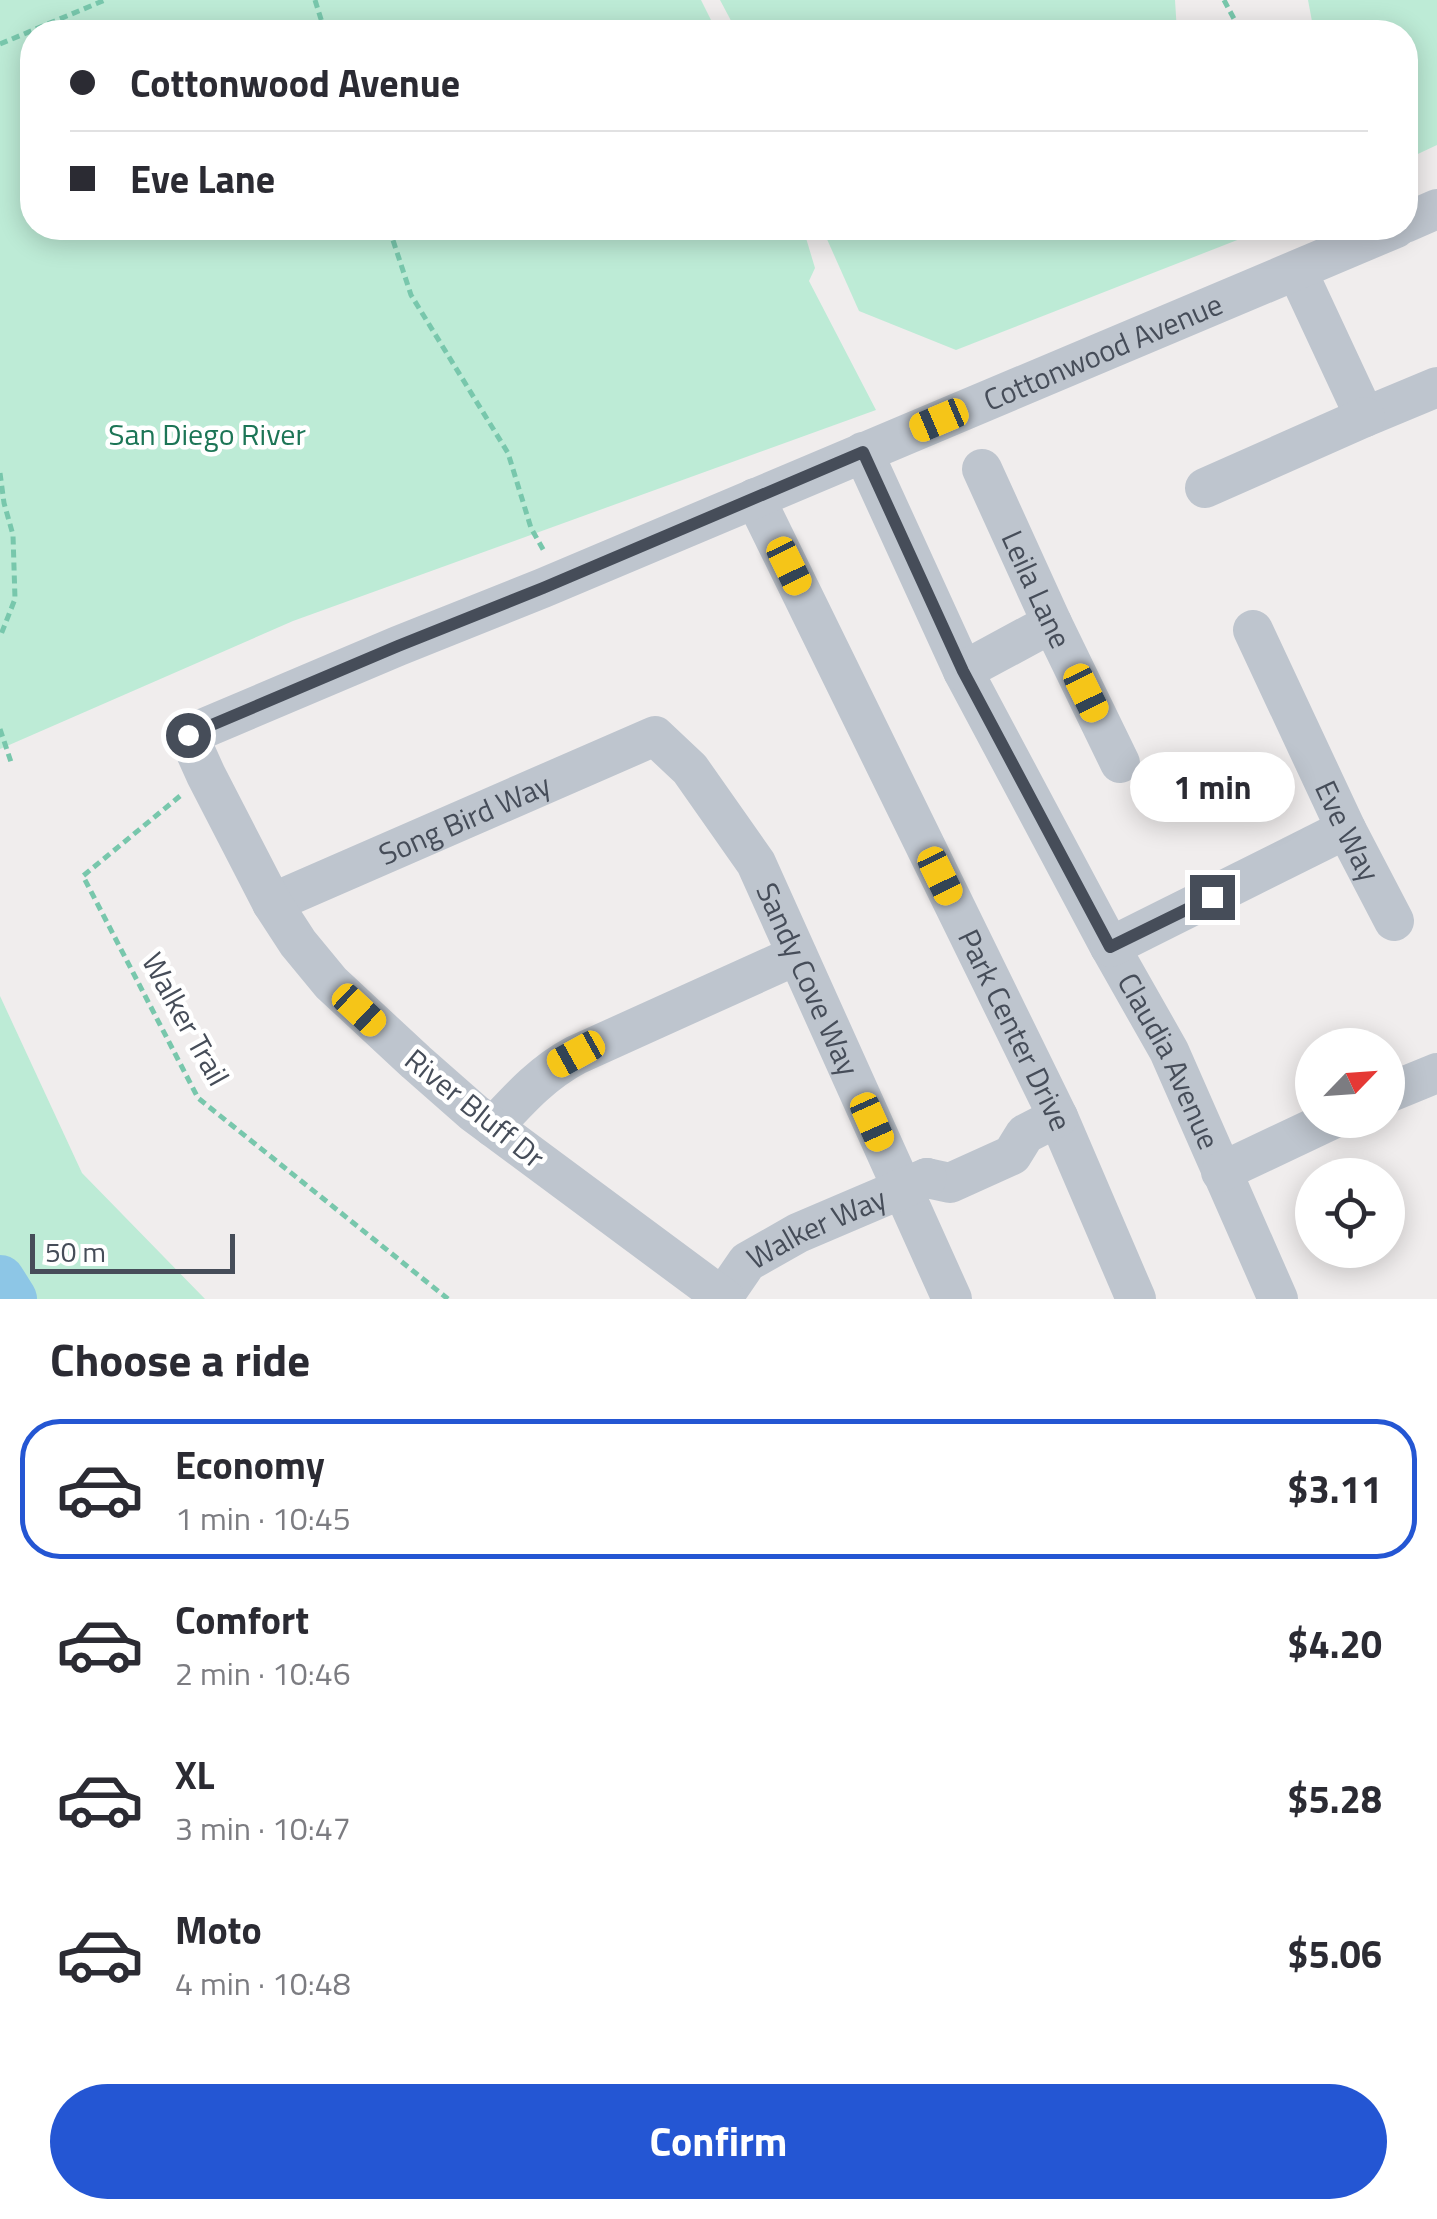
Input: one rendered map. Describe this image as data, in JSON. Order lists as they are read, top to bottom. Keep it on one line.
{"streets":{"street":["Cottonwood Avenue","Leila Lane","Song Bird Way","Eve Way","Sandy Cove Way","Park Center Drive","Claudia Avenue","River Bluff Dr","Walker Way"],"path":["Walker Trail"]},"crossings":[["Cottonwood Avenue","Walker Trail"],["Cottonwood Avenue","Park Center Drive"],["Cottonwood Avenue","Claudia Avenue"],["Cottonwood Avenue","River Bluff Dr"],["Song Bird Way","Sandy Cove Way"],["Song Bird Way","River Bluff Dr"],["Sandy Cove Way","Walker Way"],["Walker Trail","River Bluff Dr"],["Park Center Drive","Walker Way"],["River Bluff Dr","Walker Way"]],"parks":["San Diego River"],"scale_bar":"50 m","north":"top right","page":{"banner":["Cottonwood Avenue","Eve Lane"],"bubble":"1 min","scale":"50 m","heading":"Choose a ride","list":[{"name":"Economy","note":"1 min · 10:45","value":"$3.11"},{"name":"Comfort","note":"2 min · 10:46","value":"$4.20"},{"name":"XL","note":"3 min · 10:47","value":"$5.28"},{"name":"Moto","note":"4 min · 10:48","value":"$5.06"}],"buttons":"Confirm"}}
